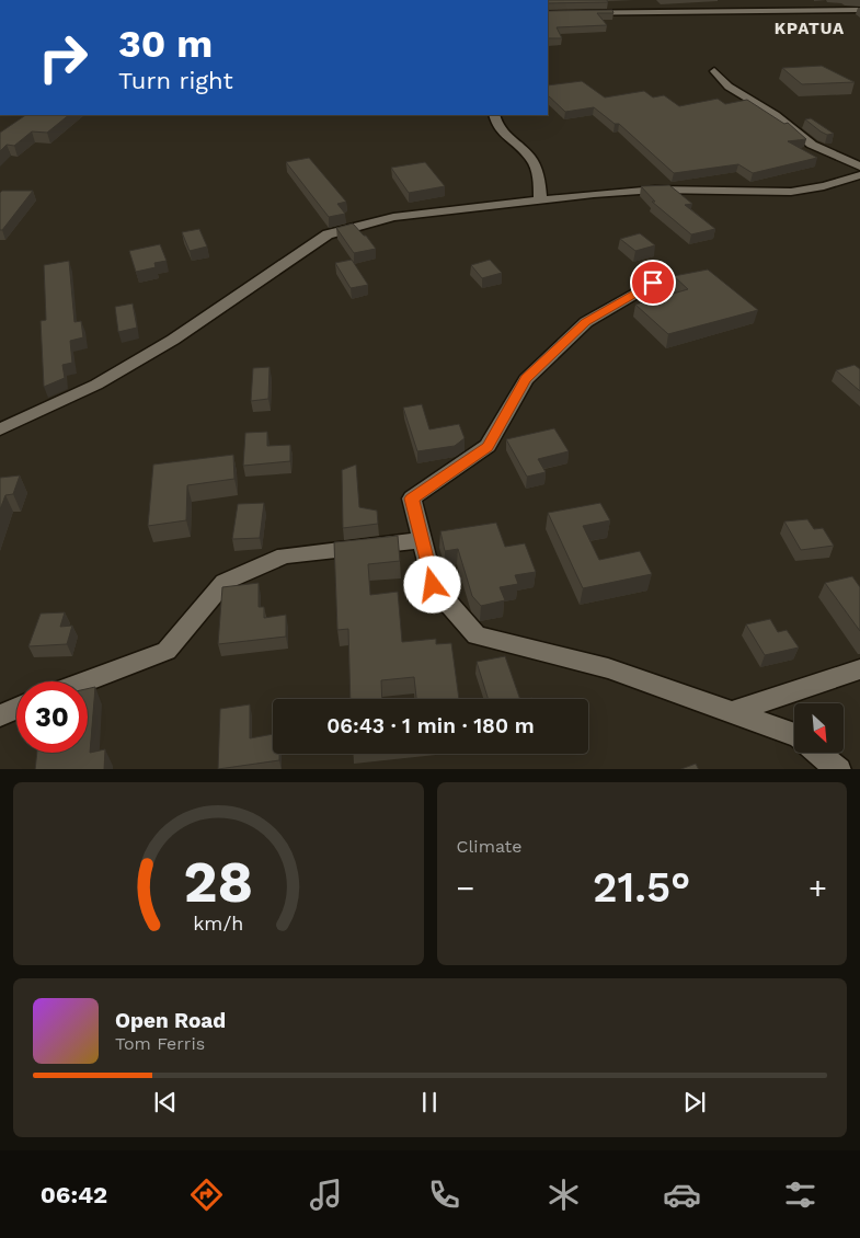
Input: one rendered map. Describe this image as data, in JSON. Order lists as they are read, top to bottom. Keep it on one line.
{"districts":["KPATUA"],"north":"bottom right","page":{"turn":["30 m","Turn right"],"limit":"30","trip":"06:43 · 1 min · 180 m","tile":"Climate","heat":["−","21.5°","+"],"song":["Open Road","Tom Ferris"],"tabs":"06:42","gauge":["28","km/h"]}}
